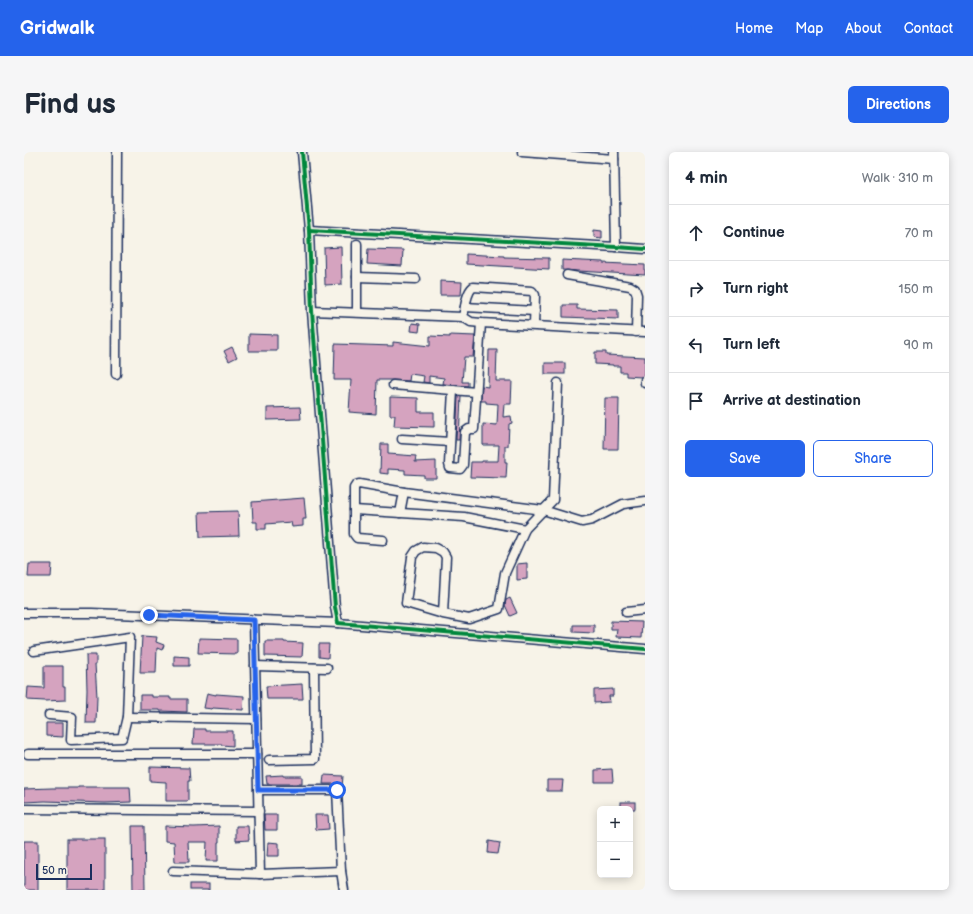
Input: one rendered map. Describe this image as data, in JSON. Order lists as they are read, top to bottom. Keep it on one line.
{"scale_bar":"50 m","page":{"header":"Gridwalk","nav":["Home","Map","About","Contact"],"buttons":["Directions",["Save","Share"]],"title":"Find us","heading":["4 min","Walk · 310 m"],"list":[["Continue","70 m"],["Turn right","150 m"],["Turn left","90 m"],"Arrive at destination"],"map_buttons":["+","−"],"scale":"50 m"}}
